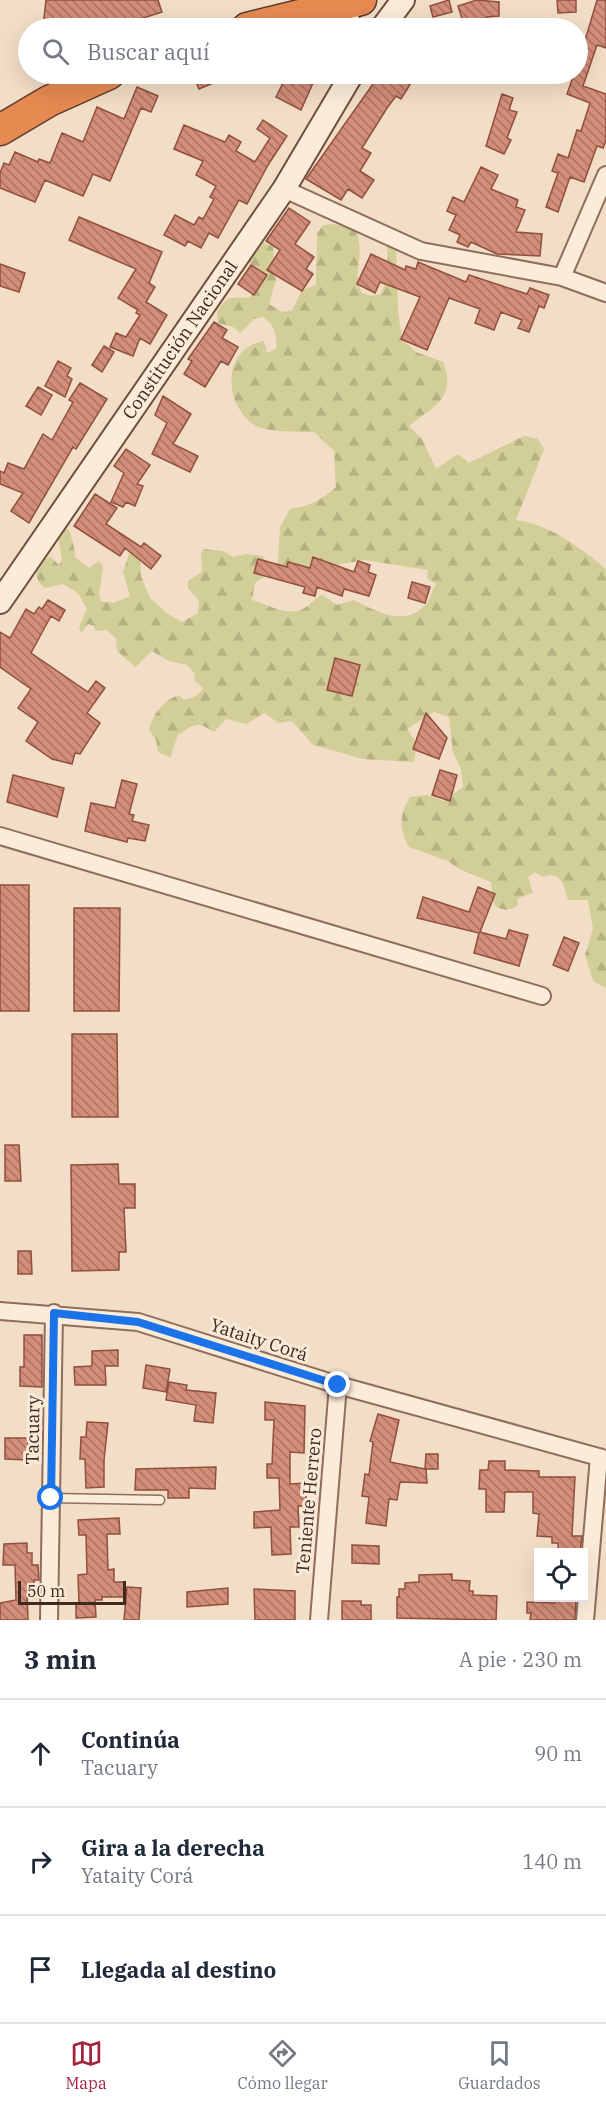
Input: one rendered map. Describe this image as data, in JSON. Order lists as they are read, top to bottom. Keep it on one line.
{"streets":{"street":["Constitución Nacional","Yataity Corá","Tacuary","Teniente Herrero"]},"crossings":[["Yataity Corá","Tacuary"],["Yataity Corá","Teniente Herrero"]],"scale_bar":"50 m","page":{"search":"Buscar aquí","scale":"50 m","heading":["3 min","A pie · 230 m"],"list":[["Continúa","Tacuary","90 m"],["Gira a la derecha","Yataity Corá","140 m"],"Llegada al destino"],"nav":["Mapa","Cómo llegar","Guardados"]}}
